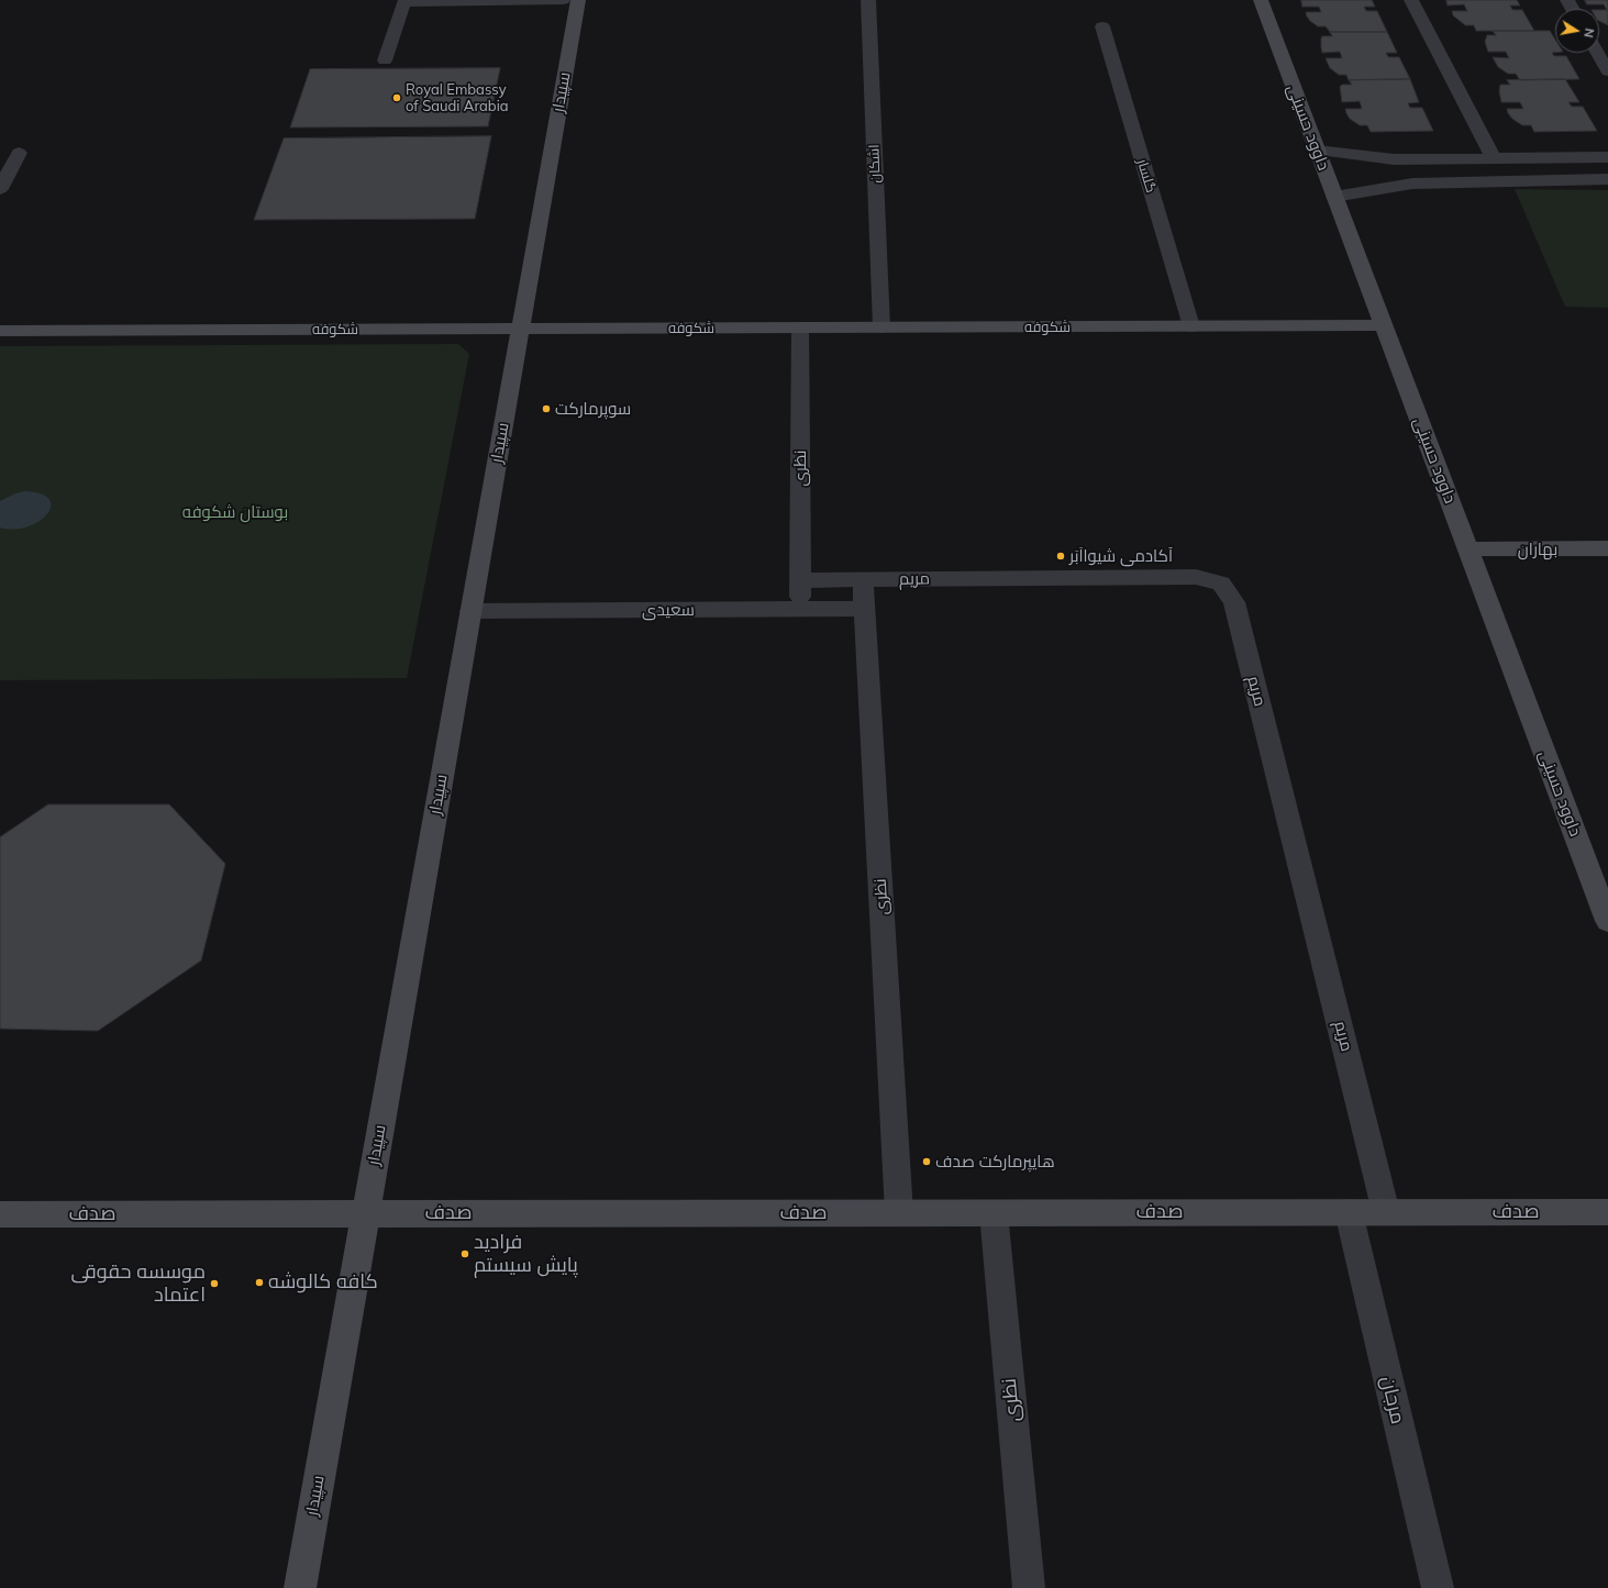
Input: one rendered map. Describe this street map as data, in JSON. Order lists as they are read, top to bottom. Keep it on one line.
{"streets":{"street":["سپیدار","داوود حسینی","اشکان","گلسار","شکوفه","نظری","بهاران","مریم","سعیدی","صدف","مرجان"]},"crossings":[["سپیدار","شکوفه"],["سپیدار","سعیدی"],["سپیدار","صدف"],["داوود حسینی","شکوفه"],["داوود حسینی","بهاران"],["اشکان","شکوفه"],["گلسار","شکوفه"],["شکوفه","نظری"],["نظری","مریم"],["نظری","سعیدی"],["نظری","صدف"],["مریم","صدف"],["صدف","مرجان"]],"parks":["بوستان شکوفه"],"places":["Royal Embassy of Saudi Arabia","سوپرمارکت","آکادمی شیوااَبَر","هایپرمارکت صدف","فرادید پایش سیستم","کافه کالوشه","موسسه حقوقی اعتماد"],"north":"right"}
